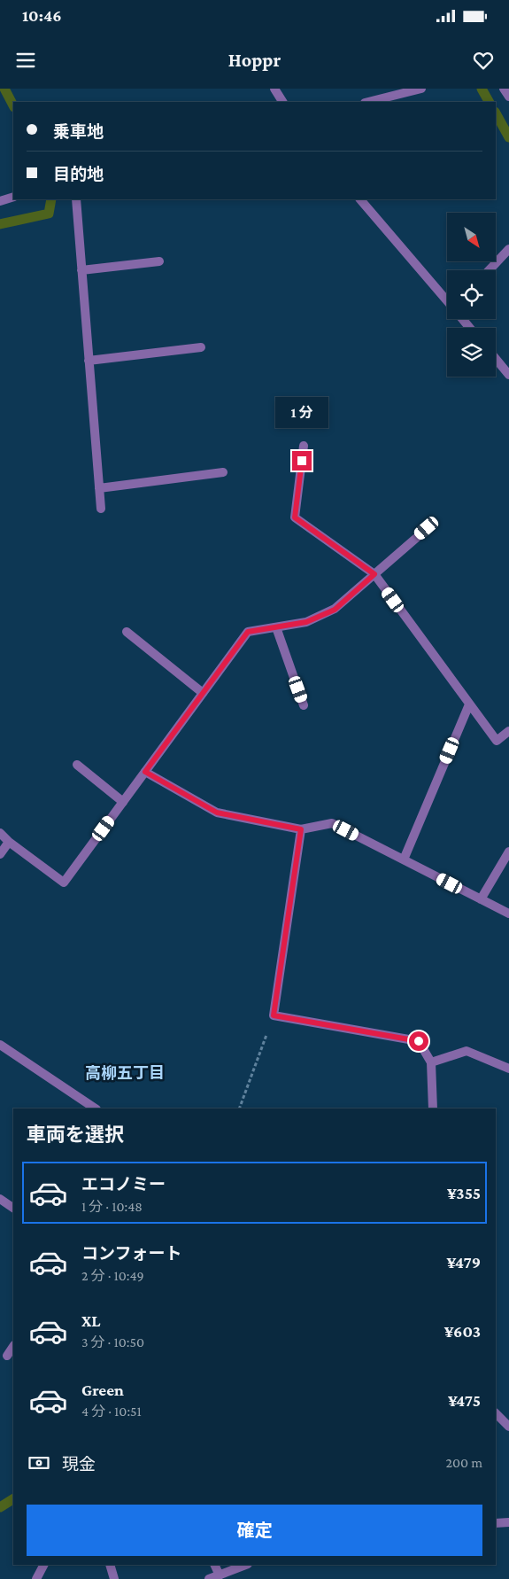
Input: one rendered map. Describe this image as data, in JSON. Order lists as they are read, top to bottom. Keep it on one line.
{"districts":["高柳五丁目"],"north":"bottom right","page":{"status":"10:46","header":"Hoppr","banner":["乗車地","目的地"],"bubble":"1 分","heading":"車両を選択","list":[{"name":"エコノミー","note":"1 分 · 10:48","value":"¥355"},{"name":"コンフォート","note":"2 分 · 10:49","value":"¥479"},{"name":"XL","note":"3 分 · 10:50","value":"¥603"},{"name":"Green","note":"4 分 · 10:51","value":"¥475"}],"pay":["現金","200 m"],"buttons":"確定"}}
